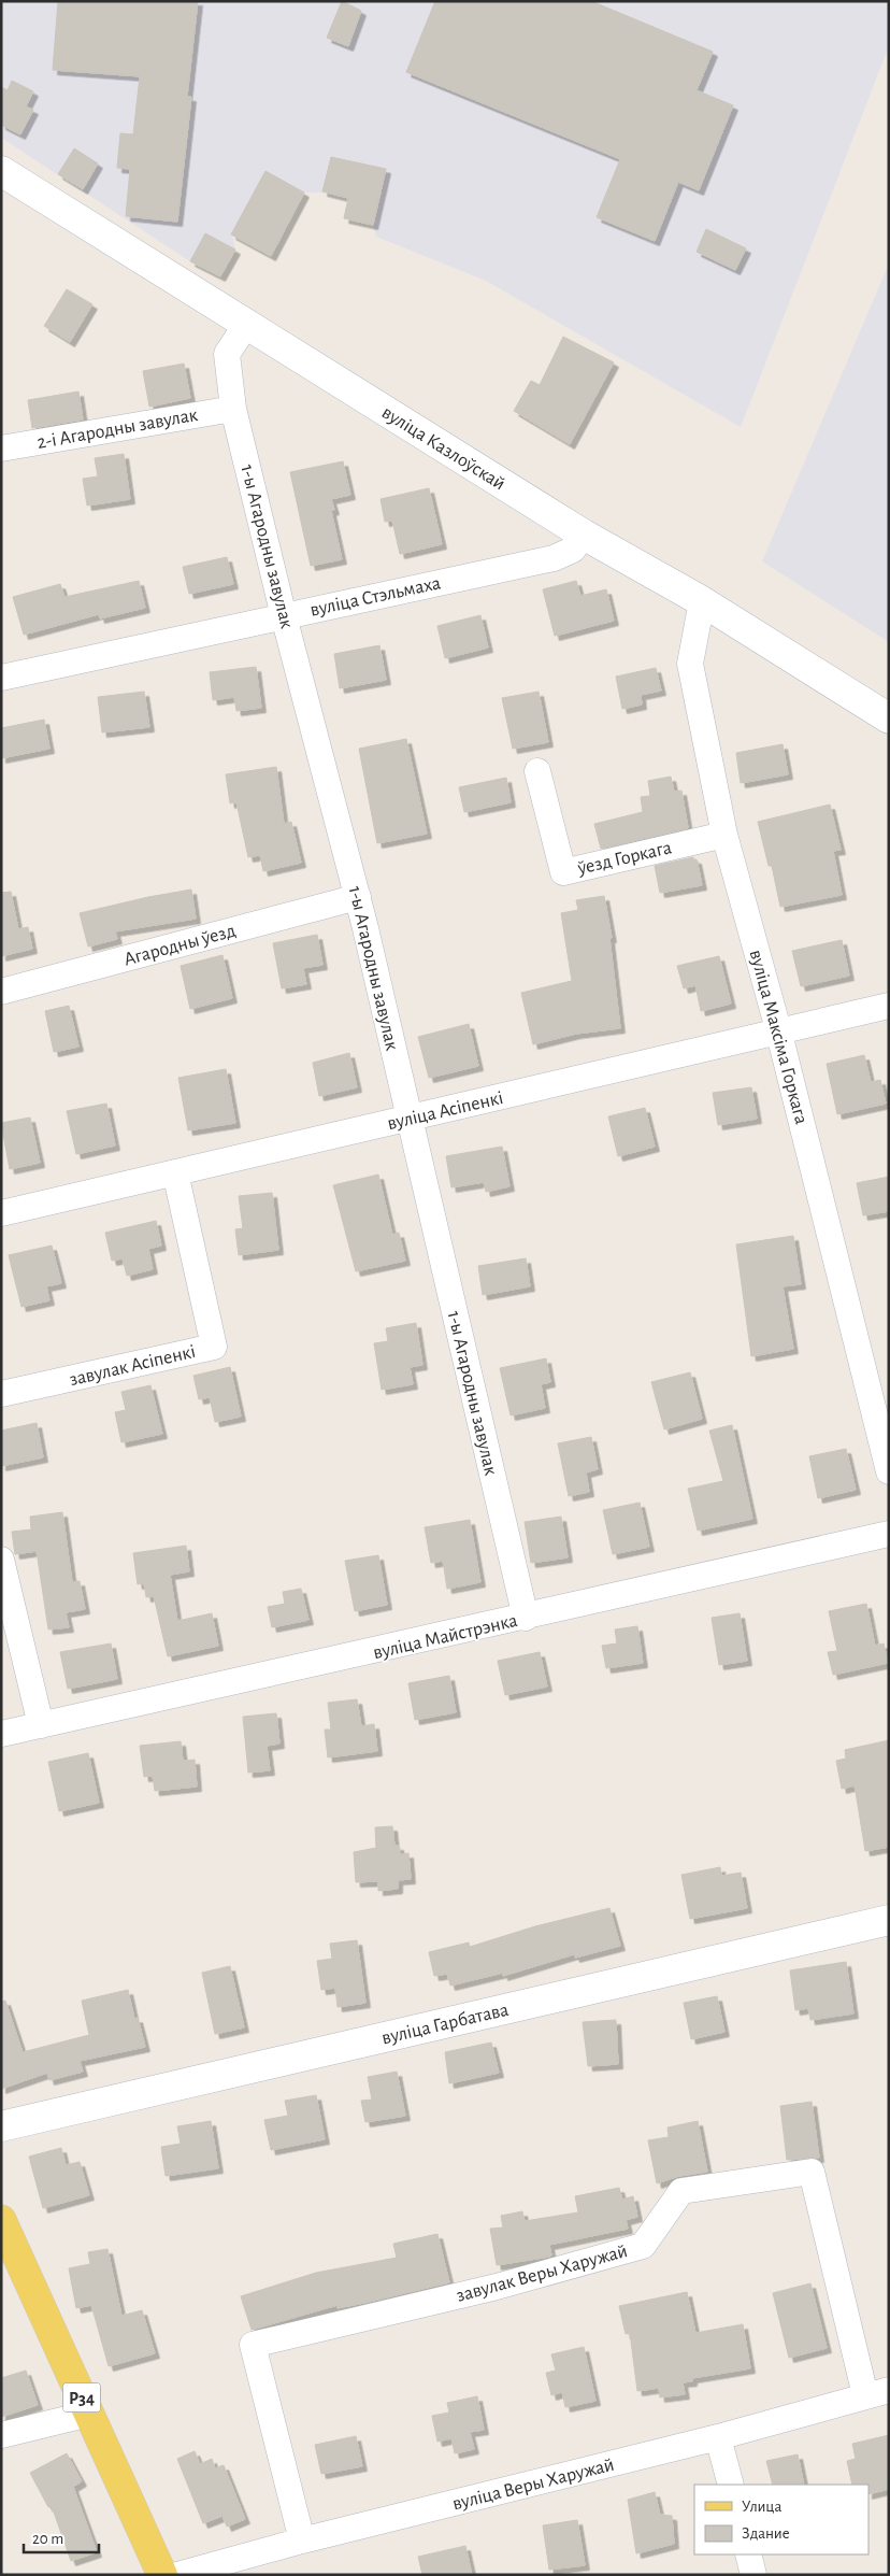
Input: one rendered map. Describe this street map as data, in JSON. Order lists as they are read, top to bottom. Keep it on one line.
{"streets":{"main road":["Р34"],"street":["2-і Агародны завулак","вуліца Казлоўскай","1-ы Агародны завулак","вуліца Стэльмаха","ўезд Горкага","Агародны ўезд","вуліца Максіма Горкага","вуліца Асіпенкі","завулак Асіпенкі","вуліца Майстрэнка","вуліца Гарбатава","завулак Веры Харужай","вуліца Веры Харужай"]},"crossings":[["2-і Агародны завулак","1-ы Агародны завулак"],["вуліца Казлоўскай","1-ы Агародны завулак"],["вуліца Казлоўскай","вуліца Стэльмаха"],["вуліца Казлоўскай","вуліца Максіма Горкага"],["1-ы Агародны завулак","вуліца Стэльмаха"],["1-ы Агародны завулак","Агародны ўезд"],["1-ы Агародны завулак","вуліца Асіпенкі"],["1-ы Агародны завулак","вуліца Майстрэнка"],["ўезд Горкага","вуліца Максіма Горкага"],["вуліца Максіма Горкага","вуліца Асіпенкі"],["вуліца Асіпенкі","завулак Асіпенкі"],["завулак Веры Харужай","вуліца Веры Харужай"]],"legend":["Улица","Здание"],"scale_bar":"20 m"}
